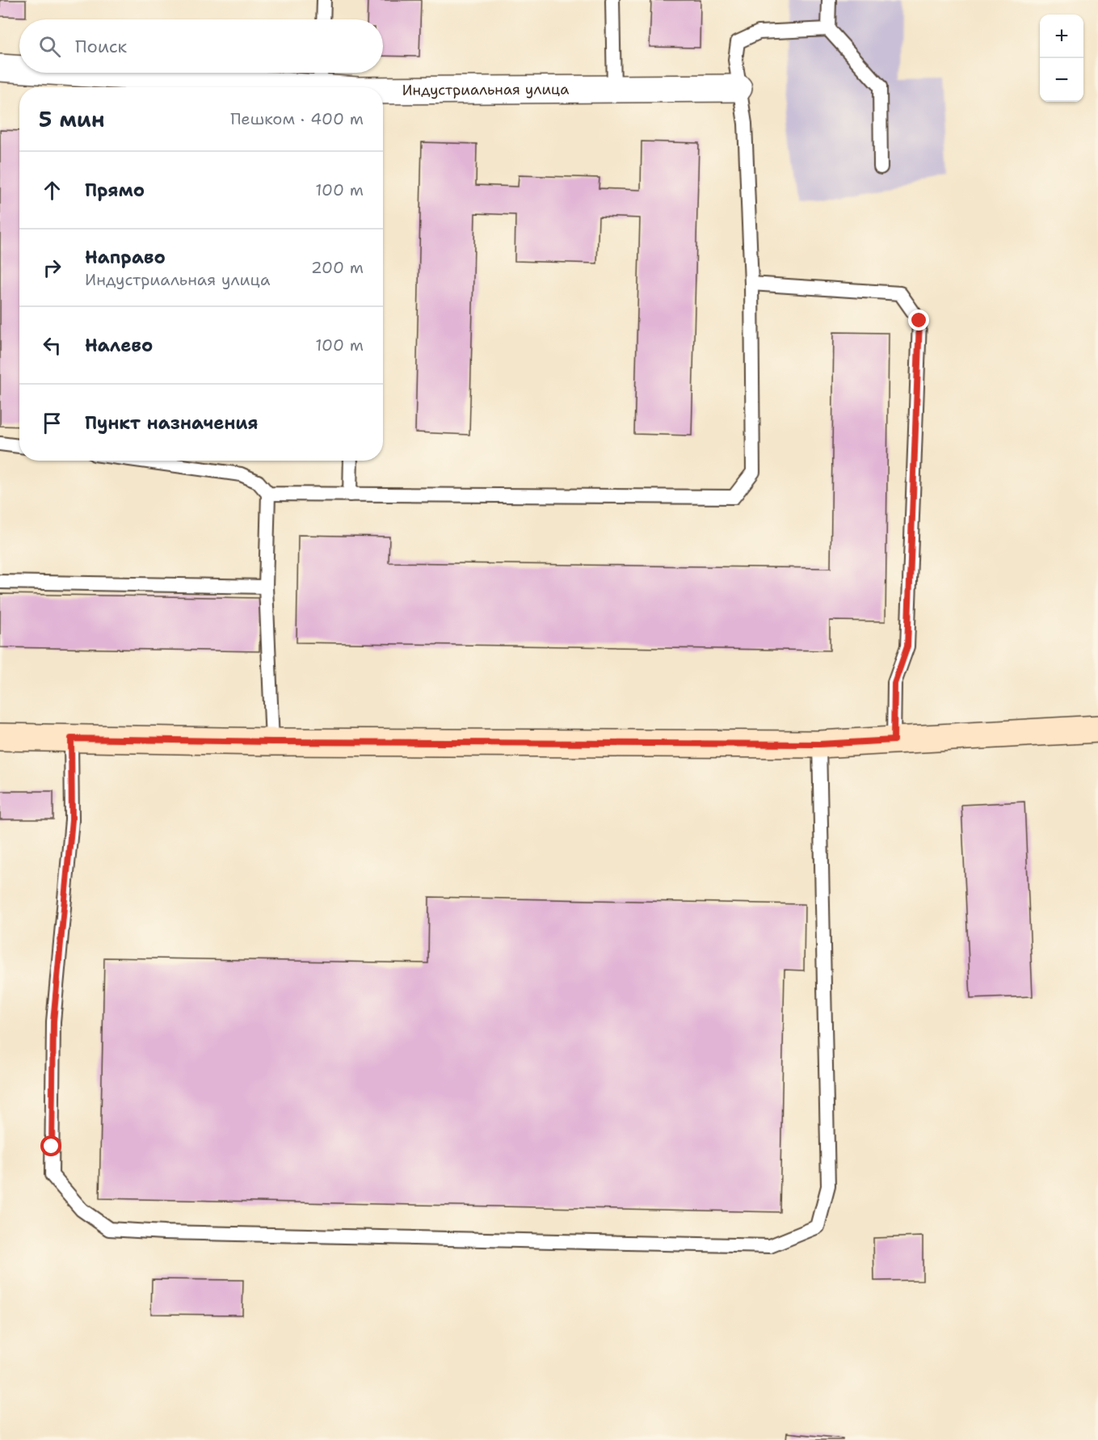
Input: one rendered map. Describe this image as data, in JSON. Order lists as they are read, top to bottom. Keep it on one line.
{"streets":{"street":["Индустриальная улица"]},"page":{"map_buttons":["+","−"],"search":"Поиск","heading":["5 мин","Пешком · 400 m"],"list":[["Прямо","100 m"],["Направо","Индустриальная улица","200 m"],["Налево","100 m"],"Пункт назначения"]}}
